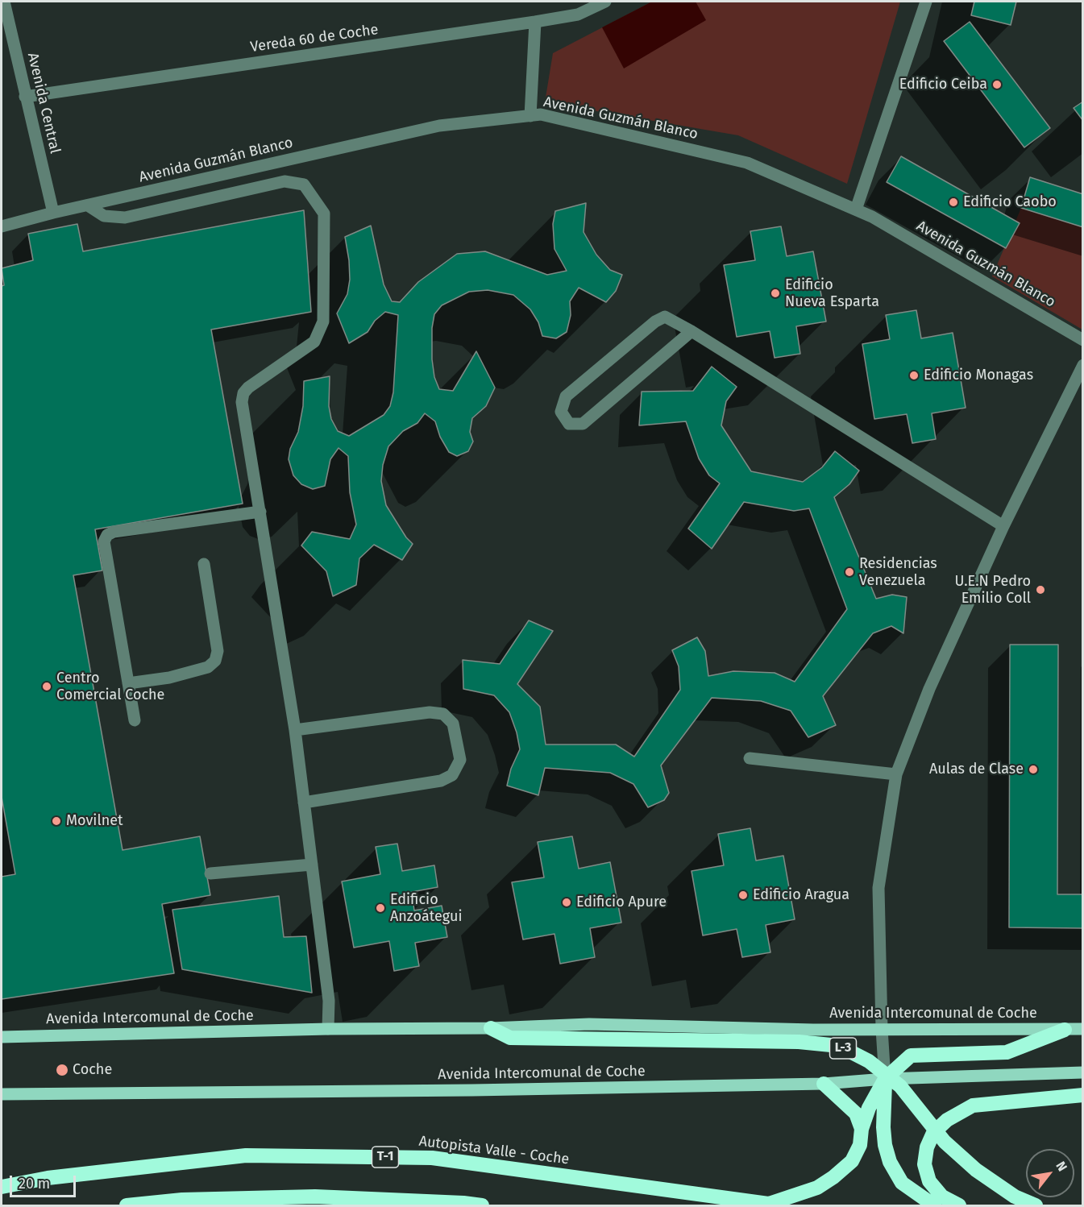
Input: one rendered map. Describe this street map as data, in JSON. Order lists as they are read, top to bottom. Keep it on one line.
{"streets":{"highway":["L-3","Autopista Valle - Coche","T-1"],"main road":["Avenida Intercomunal de Coche"],"street":["Vereda 60 de Coche","Avenida Central","Avenida Guzmán Blanco"]},"crossings":[["Vereda 60 de Coche","Avenida Central"],["Avenida Central","Avenida Guzmán Blanco"],["Avenida Intercomunal de Coche","L-3"]],"places":["Edificio Ceiba","Edificio Caobo","Edificio Nueva Esparta","Edificio Monagas","Residencias Venezuela","U.E.N Pedro Emilio Coll","Centro Comercial Coche","Aulas de Clase","Movilnet","Edificio Aragua","Edificio Apure","Edificio Anzoátegui","Coche"],"scale_bar":"20 m","north":"top right"}
